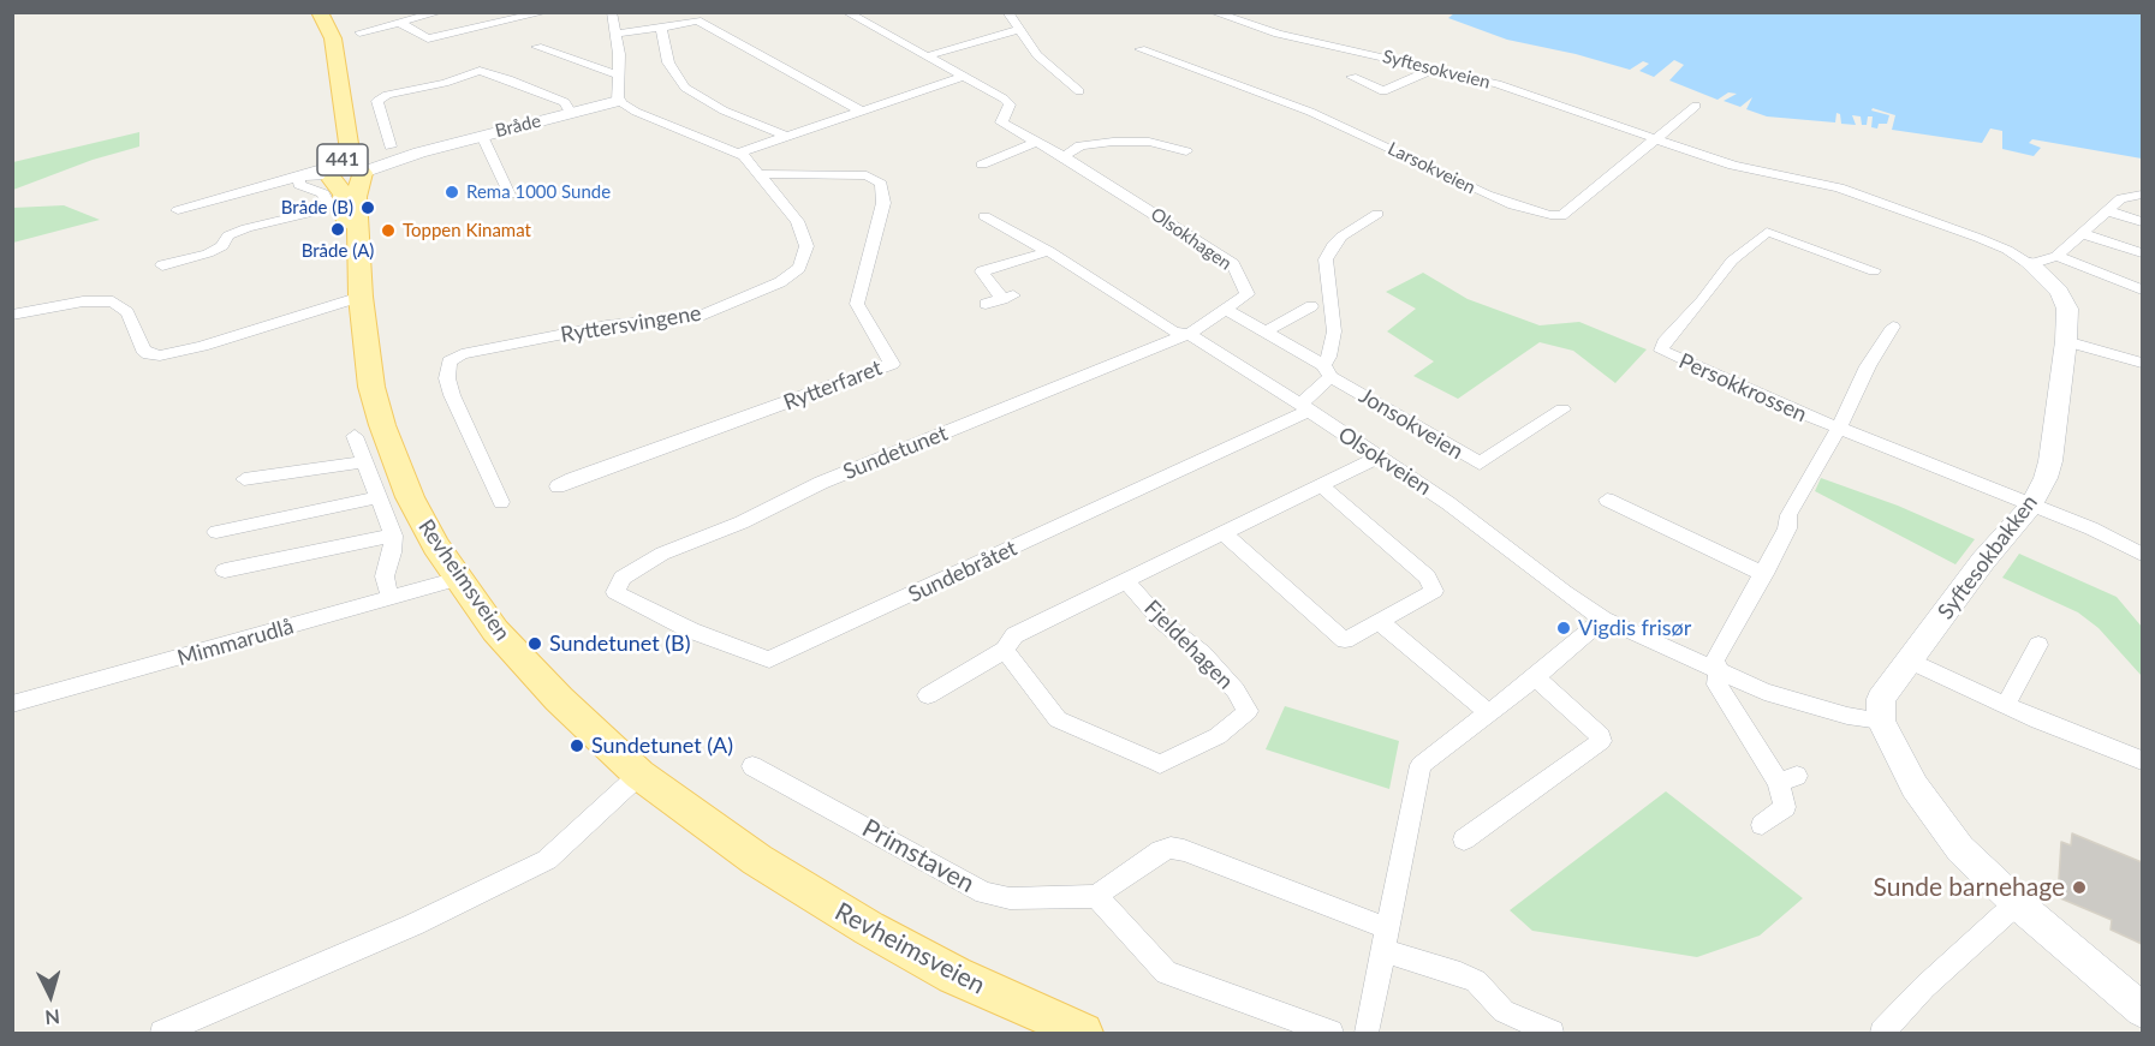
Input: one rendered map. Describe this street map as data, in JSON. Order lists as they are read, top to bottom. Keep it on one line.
{"streets":{"main road":["441","Revheimsveien"],"street":["Syftesokveien","Bråde","Larsokveien","Olsokhagen","Ryttersvingene","Rytterfaret","Persokkrossen","Jonsokveien","Sundetunet","Olsokveien","Syftesokbakken","Sundebråtet","Mimmarudlå","Fjeldehagen","Primstaven"]},"crossings":[["Syftesokveien","Larsokveien"],["Syftesokveien","Syftesokbakken"],["Bråde","441"],["Bråde","Ryttersvingene"],["Bråde","Revheimsveien"],["441","Revheimsveien"],["Larsokveien","Syftesokbakken"],["Olsokhagen","Jonsokveien"],["Olsokhagen","Sundetunet"],["Olsokhagen","Olsokveien"],["Ryttersvingene","Rytterfaret"],["Persokkrossen","Syftesokbakken"],["Sundetunet","Olsokveien"],["Sundetunet","Sundebråtet"],["Olsokveien","Syftesokbakken"],["Olsokveien","Sundebråtet"],["Olsokveien","Fjeldehagen"],["Revheimsveien","Mimmarudlå"]],"places":["Rema 1000 Sunde","Bråde (B)","Bråde (A)","Toppen Kinamat","Vigdis frisør","Sundetunet (B)","Sundetunet (A)","Sunde barnehage"],"north":"bottom"}
